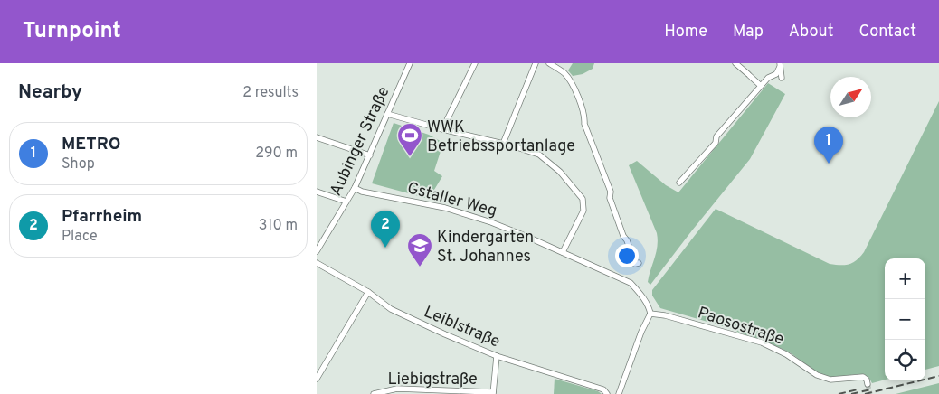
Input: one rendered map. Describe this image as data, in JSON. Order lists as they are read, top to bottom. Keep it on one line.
{"streets":{"street":["Aubinger Straße","Gstaller Weg","Paosostraße","Leiblstraße","Liebigstraße"]},"crossings":[["Aubinger Straße","Gstaller Weg"],["Gstaller Weg","Paosostraße"]],"places":{"sports":["WWK Betriebssportanlage"],"school or university":["Kindergarten St. Johannes"]},"north":"top right","page":{"header":"Turnpoint","nav":["Home","Map","About","Contact"],"heading":["Nearby","2 results"],"list":[{"mark":"1","name":"METRO","note":"Shop","value":"290 m"},{"mark":"2","name":"Pfarrheim","note":"Place","value":"310 m"}],"pins":["1","2"],"map_buttons":["+","−"]}}
